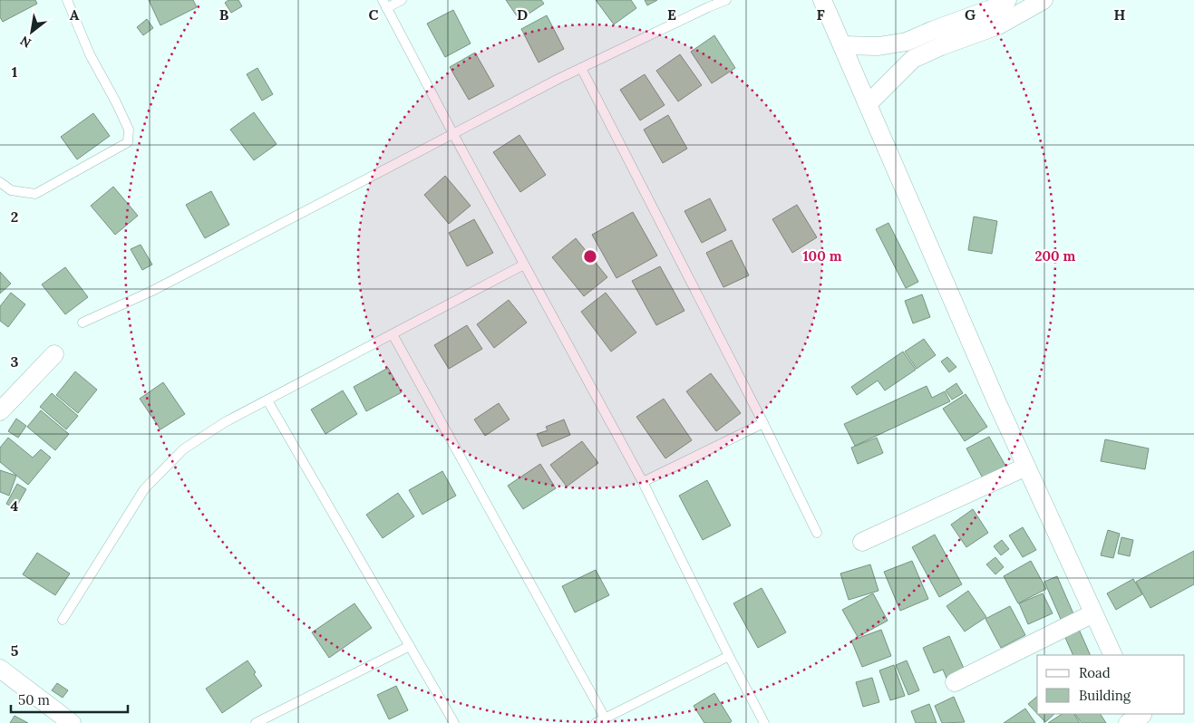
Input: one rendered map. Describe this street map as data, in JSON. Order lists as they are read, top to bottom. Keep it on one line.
{"legend":["Road","Building"],"scale_bar":"50 m","north":"bottom left","grid":{"columns":["A","B","C","D","E","F","G","H"],"rows":["1","2","3","4","5"]},"rings":["100 m","200 m"]}
